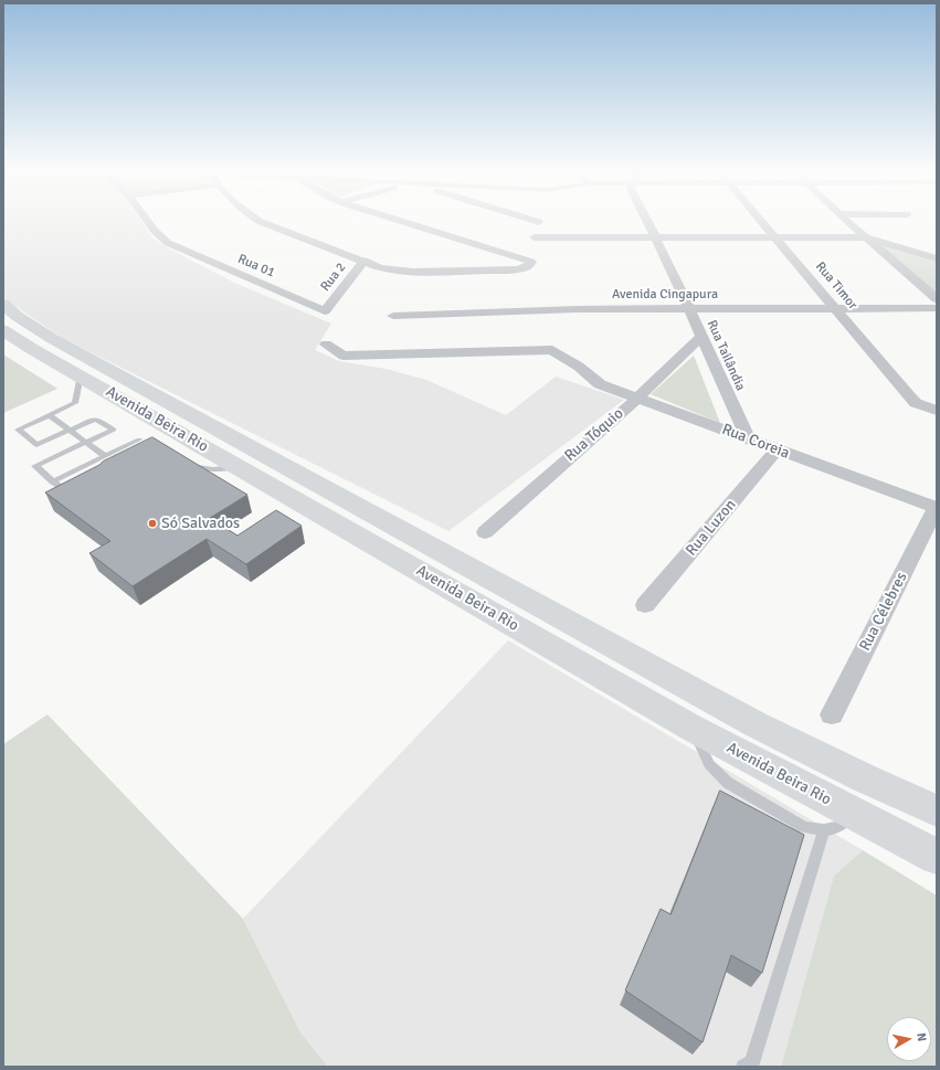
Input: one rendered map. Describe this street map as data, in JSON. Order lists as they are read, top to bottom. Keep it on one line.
{"streets":{"main road":["Avenida Beira Rio"],"street":["Rua 01","Rua 2","Rua Timor","Avenida Cingapura","Rua Tailândia","Rua Tóquio","Rua Coreia","Rua Luzon","Rua Célebres"]},"crossings":[["Rua 01","Rua 2"],["Rua Timor","Avenida Cingapura"],["Avenida Cingapura","Rua Tailândia"],["Rua Tailândia","Rua Tóquio"],["Rua Tailândia","Rua Coreia"],["Rua Tóquio","Rua Coreia"],["Rua Coreia","Rua Luzon"],["Rua Coreia","Rua Célebres"]],"places":["Só Salvados"],"north":"right"}
